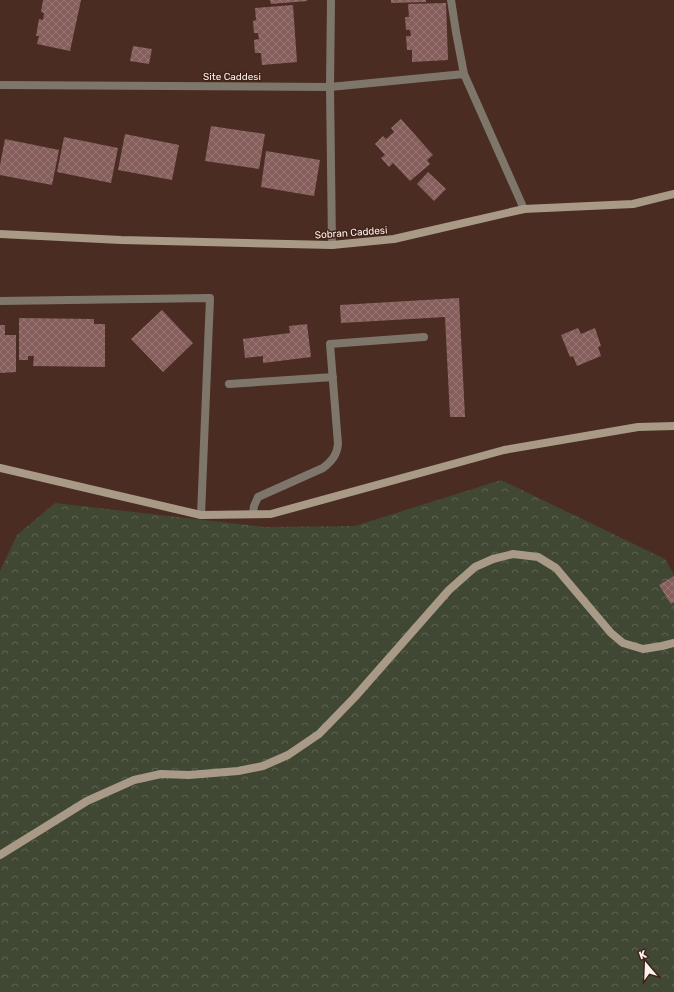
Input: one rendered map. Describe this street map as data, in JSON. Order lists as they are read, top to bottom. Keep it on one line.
{"streets":{"street":["Site Caddesi","Sobran Caddesi"]},"north":"top"}
